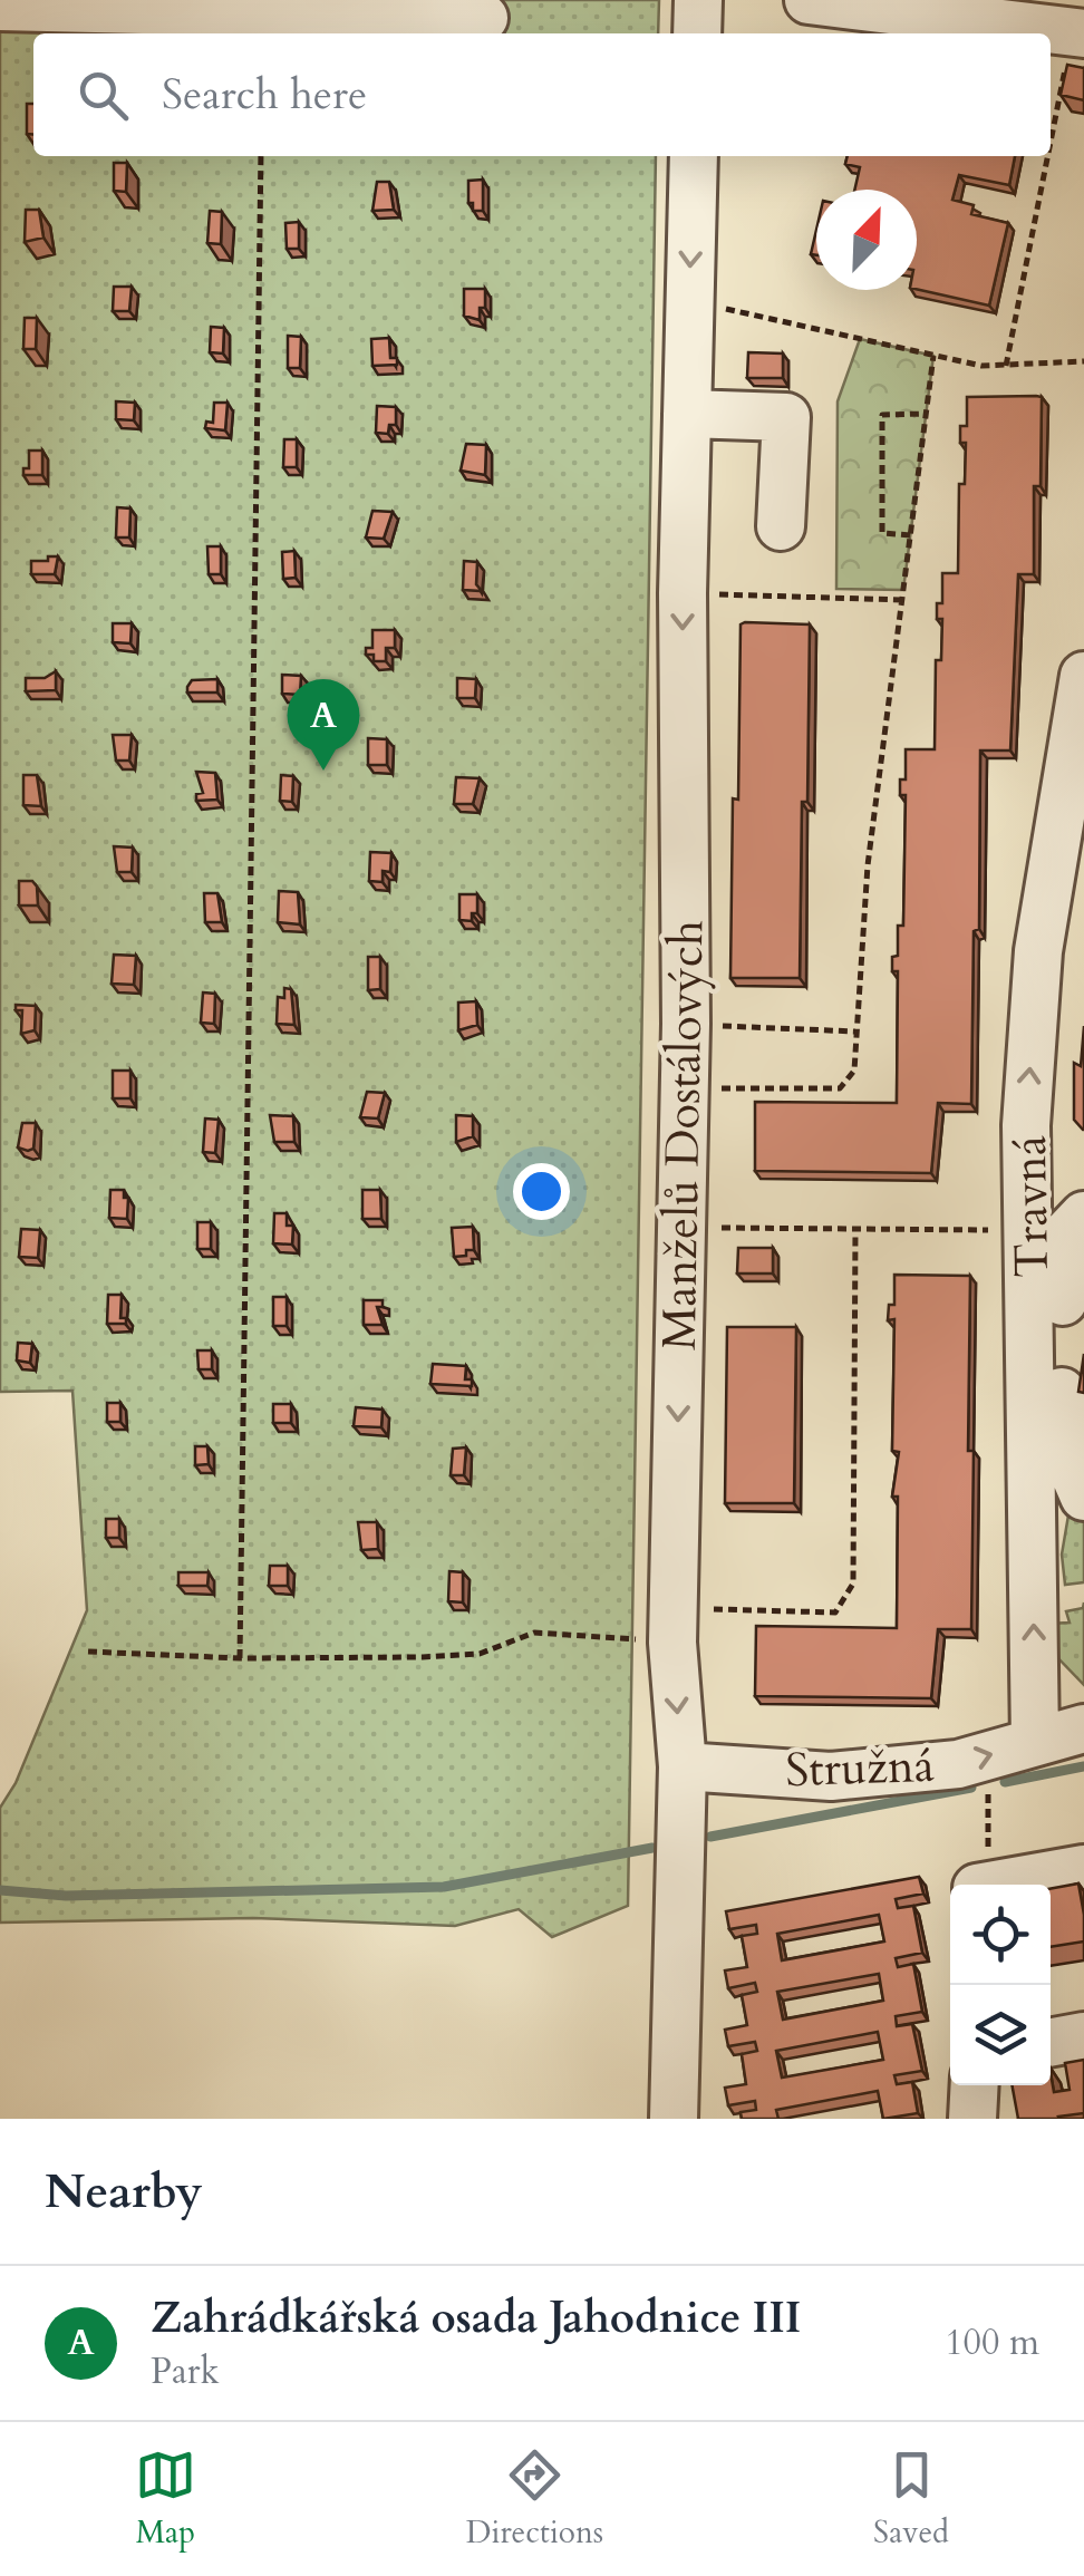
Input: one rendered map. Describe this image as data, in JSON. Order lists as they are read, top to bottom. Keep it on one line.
{"streets":{"street":["Manželů Dostálových","Travná","Stružná"]},"crossings":[["Manželů Dostálových","Stružná"],["Travná","Stružná"]],"one_way":["Manželů Dostálových","Travná","Stružná"],"north":"top right","page":{"search":"Search here","pins":"A","heading":"Nearby","list":[{"mark":"A","name":"Zahrádkářská osada Jahodnice III","note":"Park","value":"100 m"}],"nav":["Map","Directions","Saved"]}}
